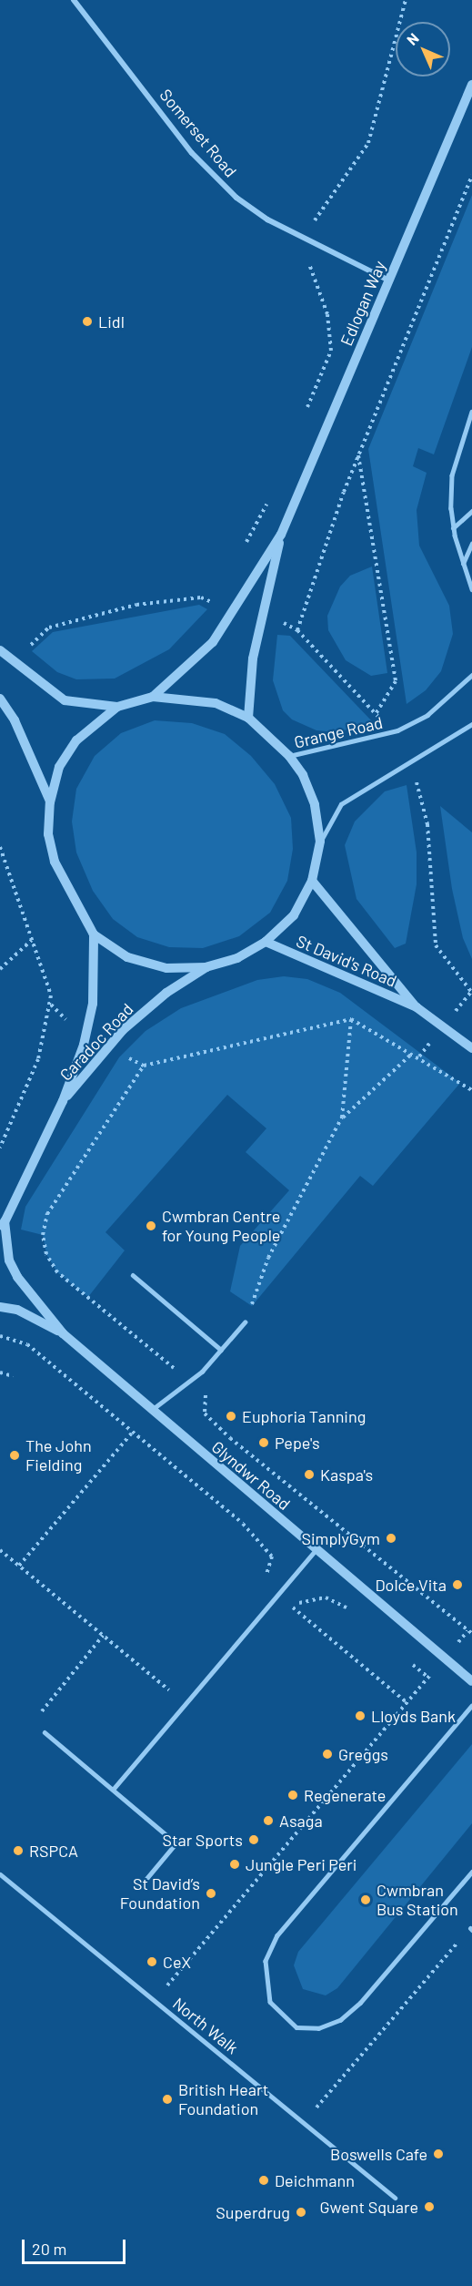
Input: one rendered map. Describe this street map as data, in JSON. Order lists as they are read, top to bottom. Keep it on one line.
{"streets":{"street":["Somerset Road","Edlogan Way","St David's Road","Caradoc Road","Glyndwr Road","North Walk"],"lane":["Grange Road"]},"crossings":[["Somerset Road","Edlogan Way"],["Edlogan Way","St David's Road"],["Grange Road","St David's Road"],["St David's Road","Caradoc Road"],["Caradoc Road","Glyndwr Road"]],"places":["Lidl","Cwmbran Centre for Young People","Euphoria Tanning","Pepe's","The John Fielding","Kaspa's","SimplyGym","Dolce Vita","Lloyds Bank","Greggs","Regenerate","Asaga","Star Sports","RSPCA","Jungle Peri Peri","St David’s Foundation","Cwmbran Bus Station","CeX","British Heart Foundation","Boswells Cafe","Deichmann","Gwent Square","Superdrug"],"scale_bar":"20 m","north":"top left"}
